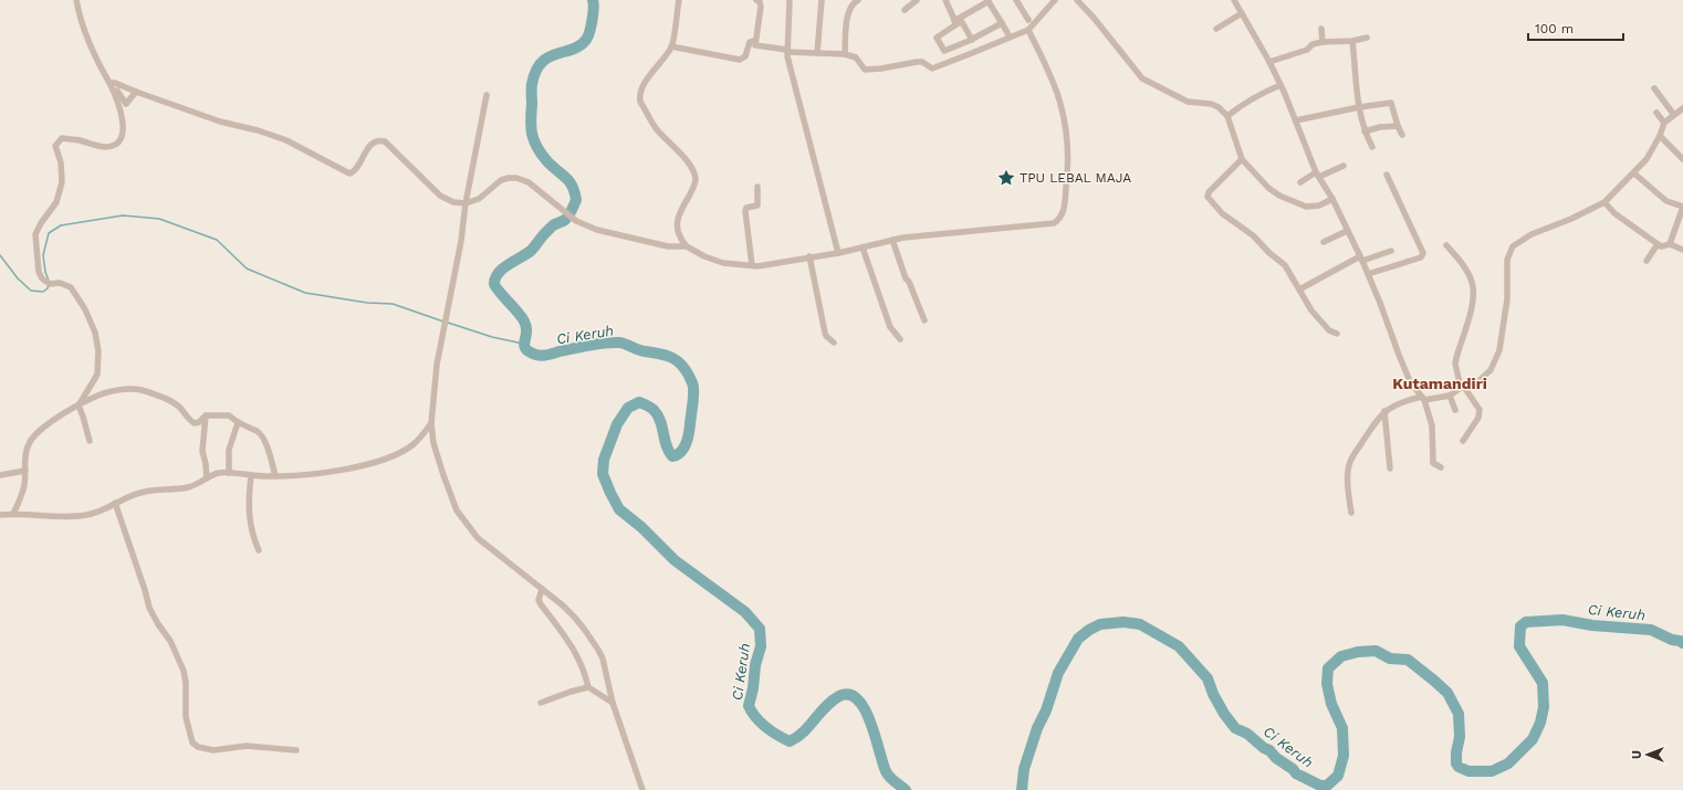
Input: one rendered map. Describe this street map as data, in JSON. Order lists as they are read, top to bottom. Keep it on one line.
{"districts":["Kutamandiri"],"water":["Ci Keruh"],"places":{"place":["TPU LEBAL MAJA"]},"scale_bar":"100 m","north":"left"}
